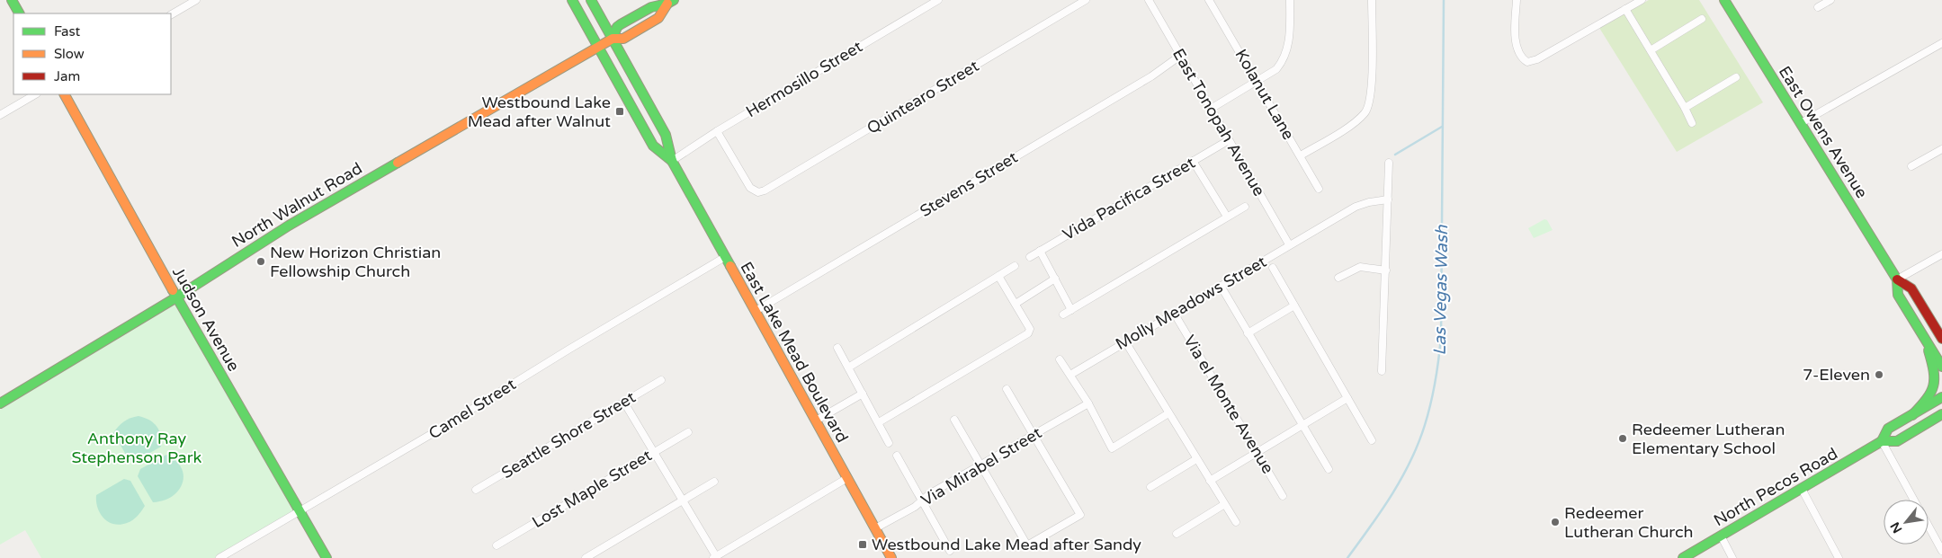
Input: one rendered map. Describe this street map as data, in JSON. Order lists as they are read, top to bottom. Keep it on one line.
{"streets":{"main road":["East Owens Avenue","North Walnut Road","Judson Avenue","East Lake Mead Boulevard","North Pecos Road"],"street":["Hermosillo Street","Kolanut Lane","Quintearo Street","East Tonopah Avenue","Stevens Street","Vida Pacifica Street","Molly Meadows Street","Via el Monte Avenue","Camel Street","Seattle Shore Street","Via Mirabel Street","Lost Maple Street"]},"crossings":[["Hermosillo Street","Quintearo Street"],["Hermosillo Street","East Lake Mead Boulevard"],["East Tonopah Avenue","Stevens Street"],["East Tonopah Avenue","Vida Pacifica Street"],["East Tonopah Avenue","Molly Meadows Street"],["Stevens Street","East Lake Mead Boulevard"],["North Walnut Road","Judson Avenue"],["North Walnut Road","East Lake Mead Boulevard"],["Molly Meadows Street","Via el Monte Avenue"],["Judson Avenue","Camel Street"],["East Lake Mead Boulevard","Camel Street"],["East Lake Mead Boulevard","Via Mirabel Street"]],"water":["Las Vegas Wash"],"parks":["Anthony Ray Stephenson Park"],"places":{"transit":["Westbound Lake Mead after Walnut","Westbound Lake Mead after Sandy"],"other":["New Horizon Christian Fellowship Church","7-Eleven","Redeemer Lutheran Elementary School","Redeemer Lutheran Church"]},"legend":["Fast","Slow","Jam"],"north":"bottom left"}
